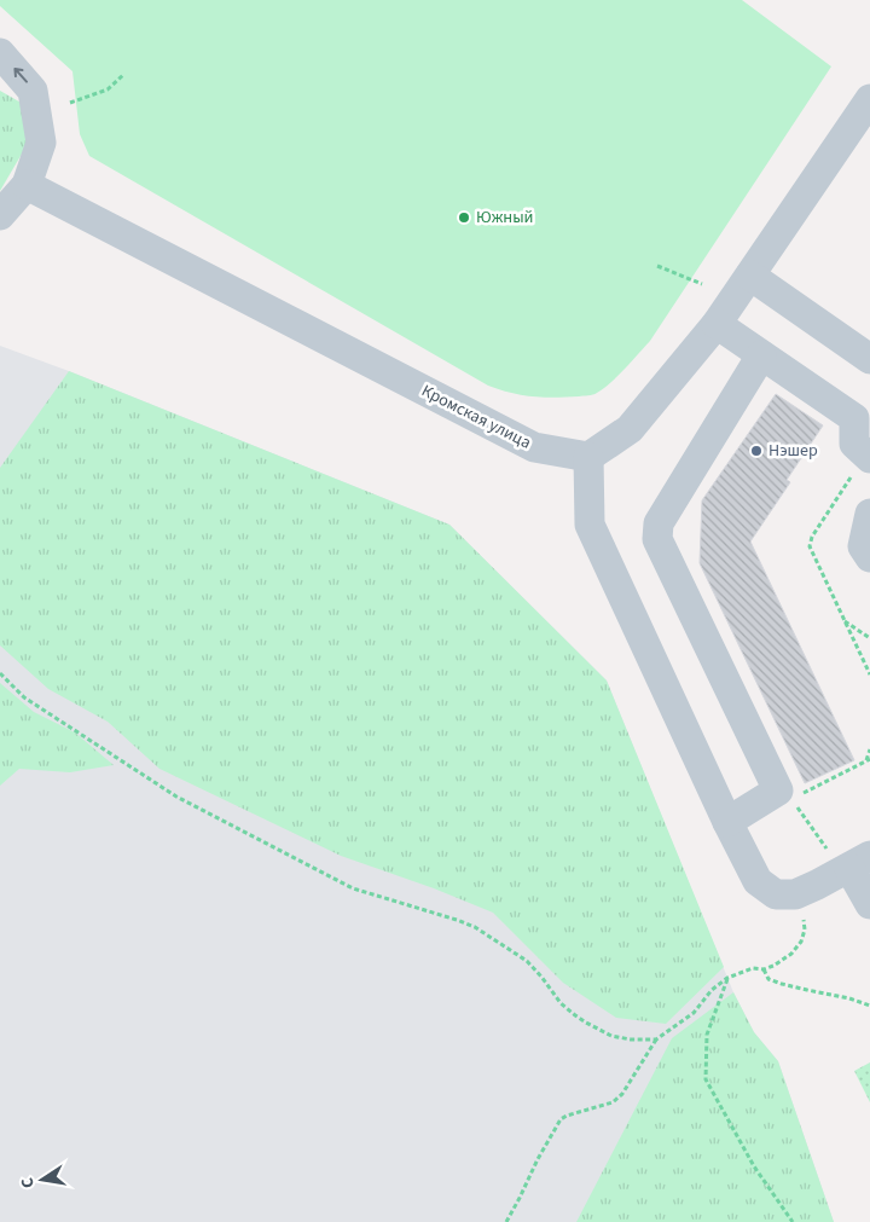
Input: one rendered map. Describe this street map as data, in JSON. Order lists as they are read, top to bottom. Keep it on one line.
{"streets":{"street":["Кромская улица"]},"places":["Южный","Нэшер"],"north":"left"}
